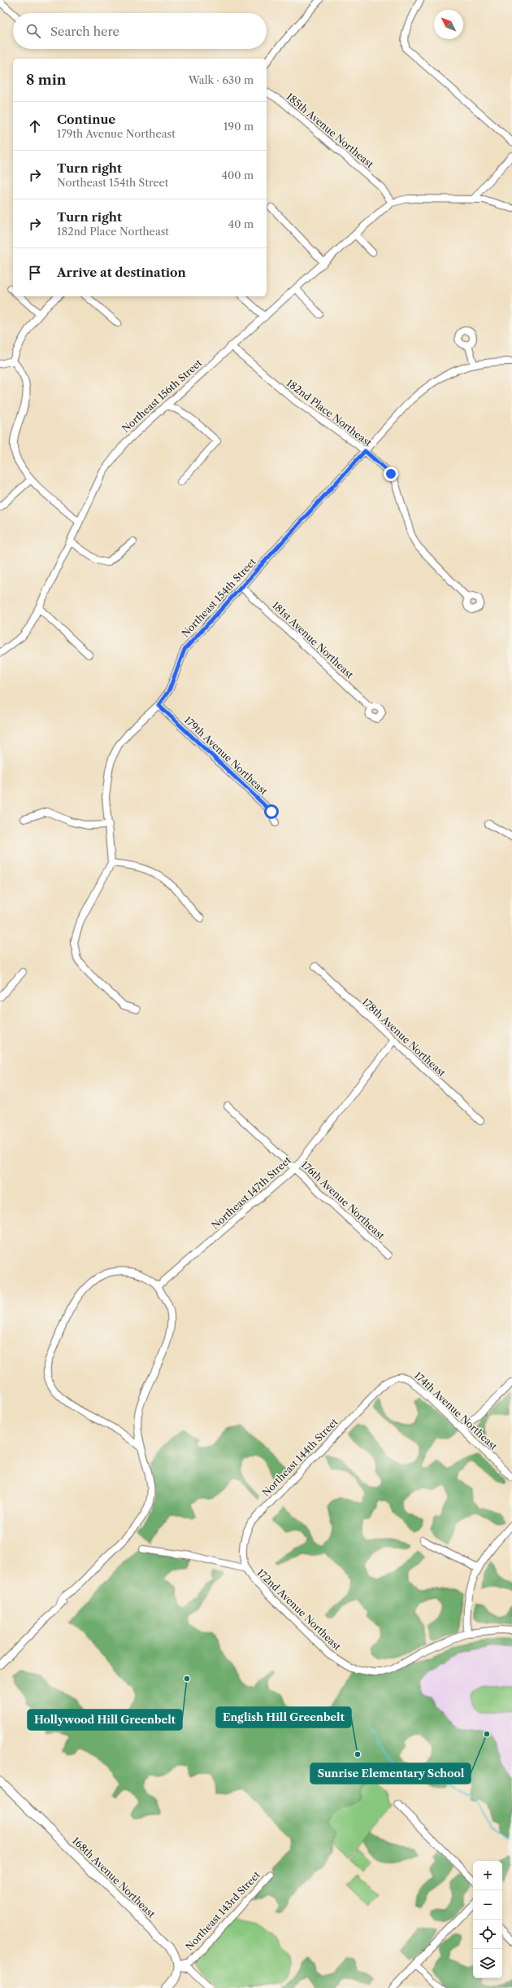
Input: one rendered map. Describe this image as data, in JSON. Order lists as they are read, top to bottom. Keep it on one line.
{"streets":{"street":["185th Avenue Northeast","Northeast 156th Street","182nd Place Northeast","Northeast 154th Street","181st Avenue Northeast","179th Avenue Northeast","178th Avenue Northeast","Northeast 147th Street","176th Avenue Northeast","174th Avenue Northeast","Northeast 144th Street","172nd Avenue Northeast","168th Avenue Northeast","Northeast 143rd Street"]},"crossings":[["185th Avenue Northeast","Northeast 156th Street"],["Northeast 156th Street","182nd Place Northeast"],["182nd Place Northeast","Northeast 154th Street"],["Northeast 154th Street","181st Avenue Northeast"],["Northeast 154th Street","179th Avenue Northeast"],["178th Avenue Northeast","Northeast 147th Street"],["Northeast 147th Street","176th Avenue Northeast"],["174th Avenue Northeast","Northeast 144th Street"],["Northeast 144th Street","172nd Avenue Northeast"],["168th Avenue Northeast","Northeast 143rd Street"]],"places":["Hollywood Hill Greenbelt","Sunrise Elementary School","English Hill Greenbelt"],"north":"top left","page":{"search":"Search here","heading":["8 min","Walk · 630 m"],"list":[["Continue","179th Avenue Northeast","190 m"],["Turn right","Northeast 154th Street","400 m"],["Turn right","182nd Place Northeast","40 m"],"Arrive at destination"],"map_buttons":["+","−"]}}
